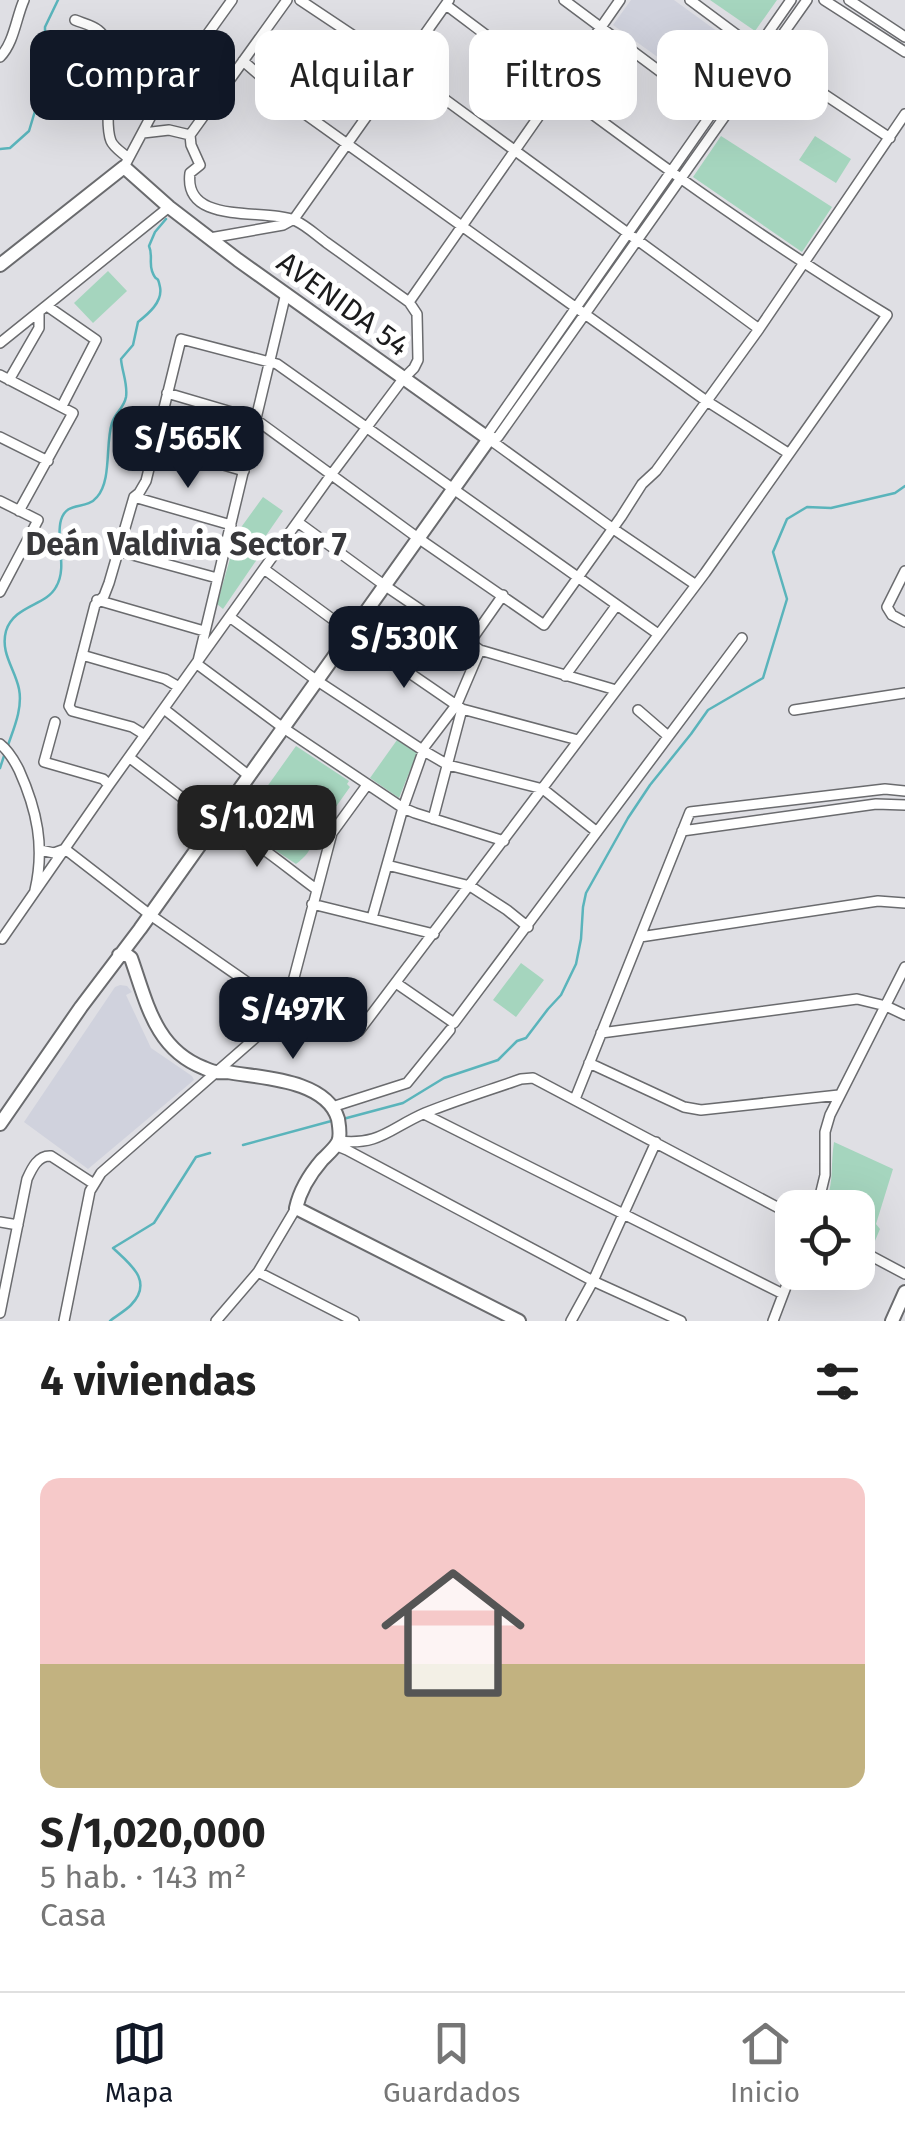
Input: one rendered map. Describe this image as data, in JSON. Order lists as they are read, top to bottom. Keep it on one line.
{"streets":{"street":["AVENIDA 54"]},"districts":["Deán Valdivia Sector 7"],"page":{"chip":["Comprar","Alquilar","Filtros","Nuevo"],"price":["S/565K","S/530K","S/1.02M","S/497K"],"heading":"4 viviendas","list":[{"name":"S/1,020,000","note":"5 hab. · 143 m² · Casa"}],"tabs":["Mapa","Guardados","Inicio"]}}
